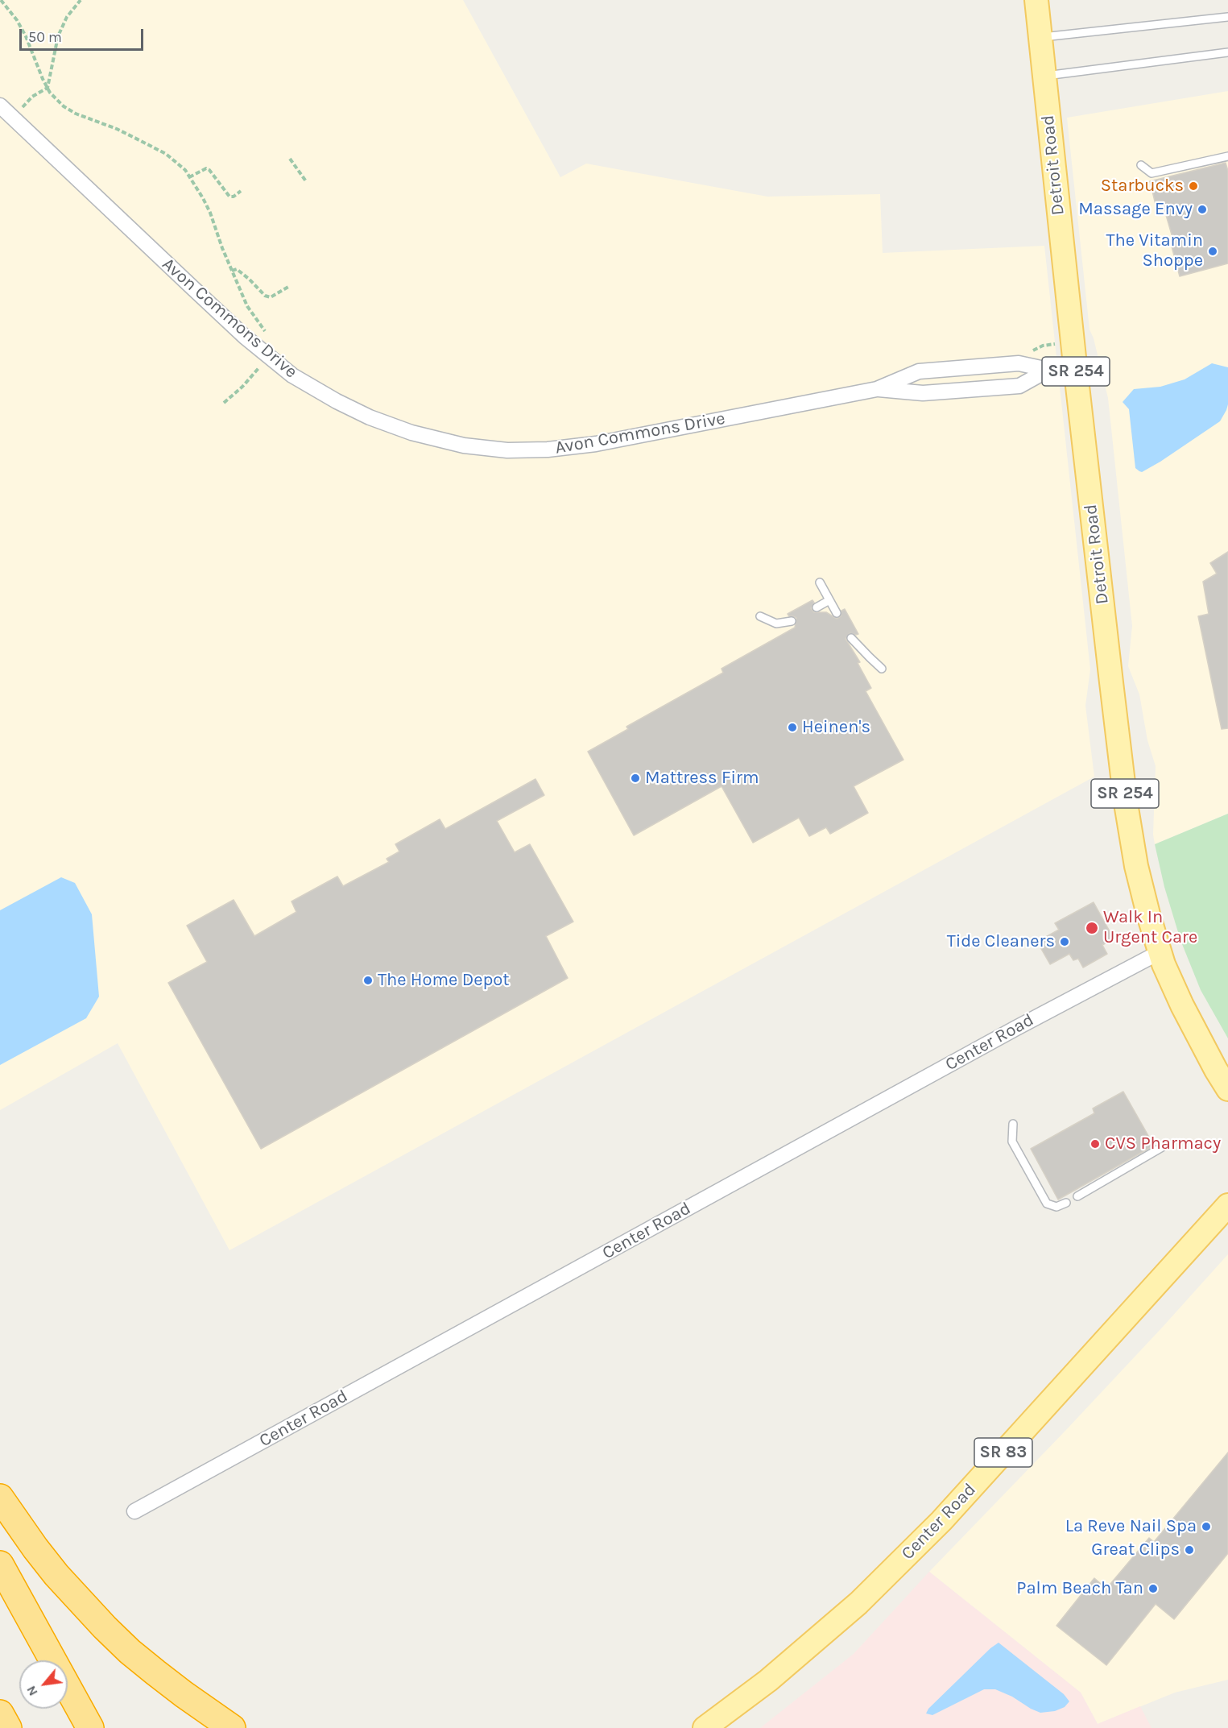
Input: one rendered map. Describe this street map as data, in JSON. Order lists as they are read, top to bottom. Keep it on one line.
{"streets":{"main road":["Detroit Road","SR 254","Center Road","SR 83"],"street":["Avon Commons Drive"]},"crossings":[["Detroit Road","Avon Commons Drive"],["Detroit Road","Center Road"]],"places":["Starbucks","Massage Envy","The Vitamin Shoppe","Heinen's","Mattress Firm","Walk In Urgent Care","Tide Cleaners","The Home Depot","CVS Pharmacy","La Reve Nail Spa","Great Clips","Palm Beach Tan"],"scale_bar":"50 m","north":"bottom left"}
